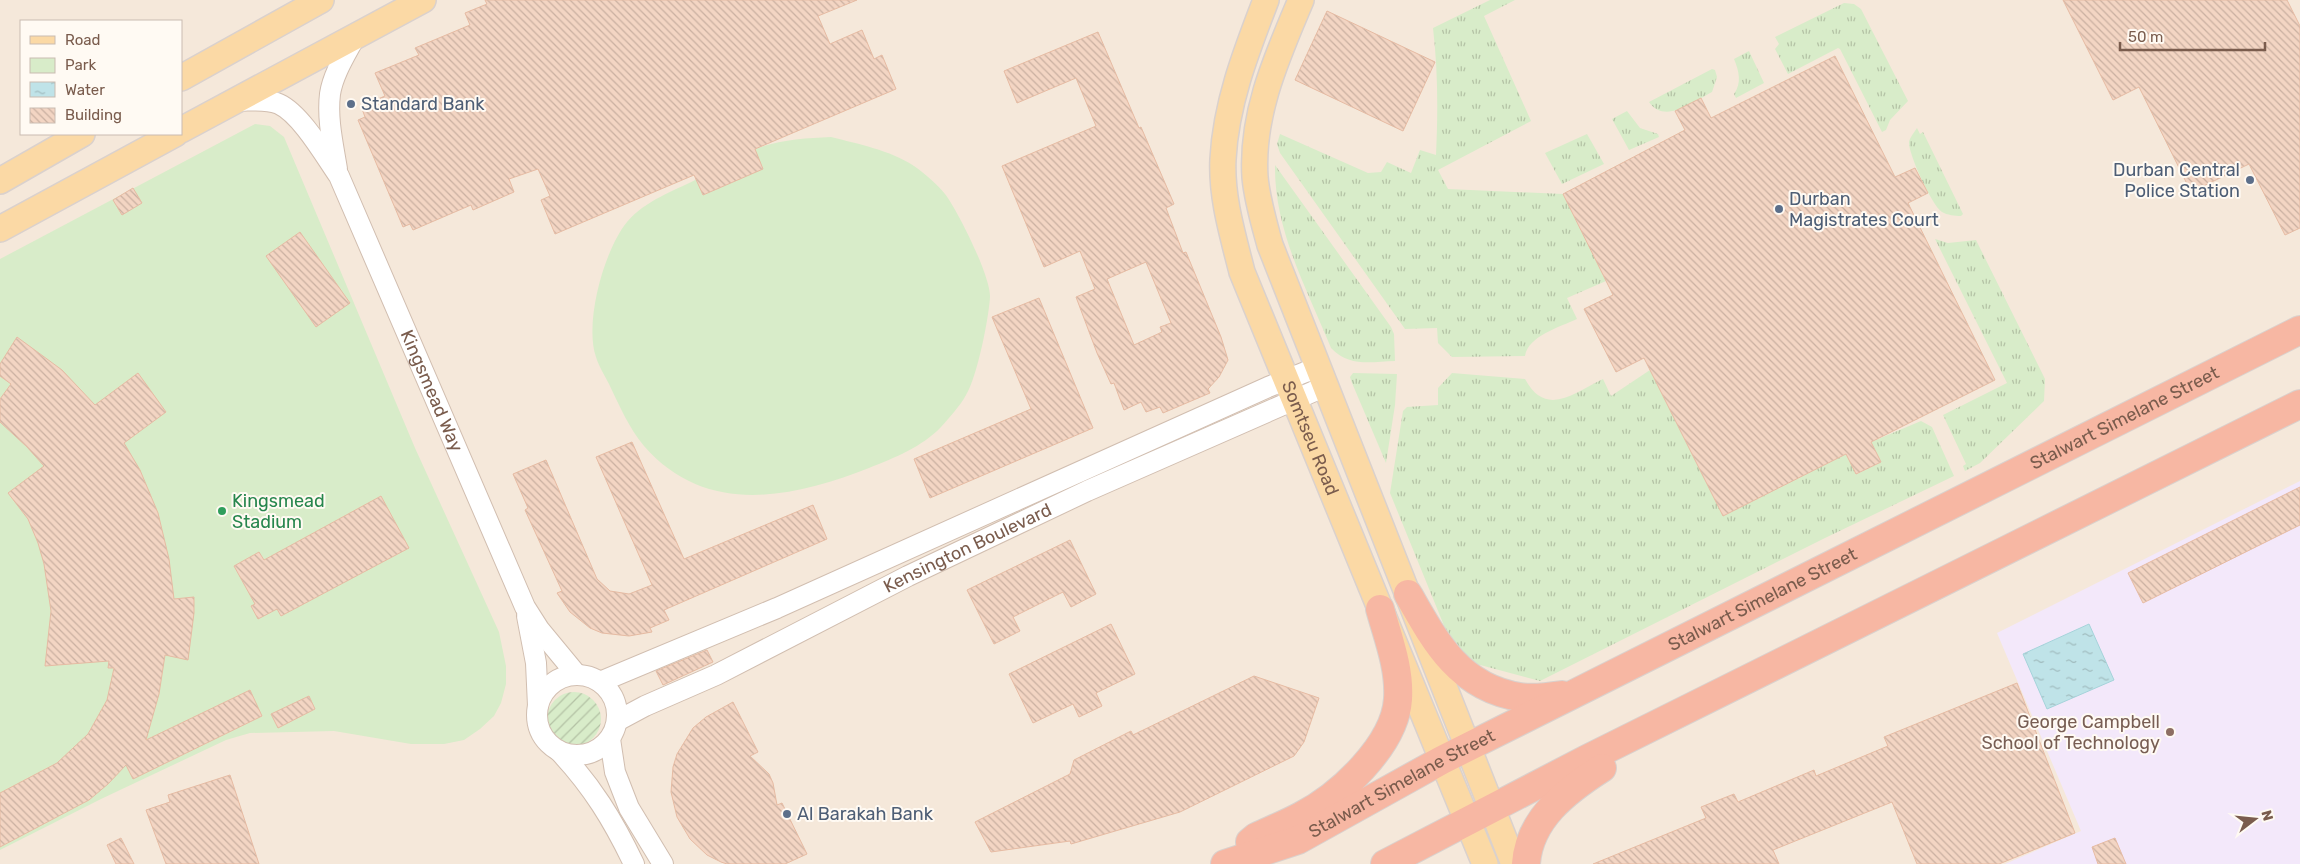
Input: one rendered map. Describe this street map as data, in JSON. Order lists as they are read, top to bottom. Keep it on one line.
{"streets":{"highway":["Stalwart Simelane Street"],"main road":["Somtseu Road"],"street":["Kingsmead Way","Kensington Boulevard"]},"crossings":[["Kingsmead Way","Kensington Boulevard"],["Stalwart Simelane Street","Somtseu Road"],["Somtseu Road","Kensington Boulevard"]],"places":["Standard Bank","Durban Central Police Station","Durban Magistrates Court","Kingsmead Stadium","George Campbell School of Technology","Al Barakah Bank"],"legend":["Road","Park","Water","Building"],"scale_bar":"50 m","north":"right"}
